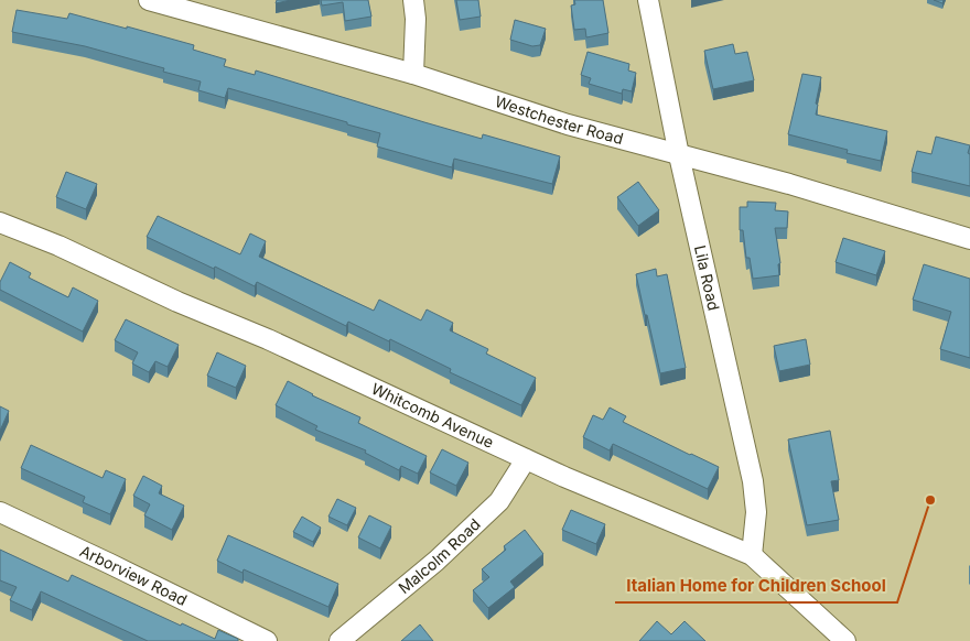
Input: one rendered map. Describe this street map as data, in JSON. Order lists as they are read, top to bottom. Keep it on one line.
{"streets":{"street":["Westchester Road","Lila Road","Whitcomb Avenue","Malcolm Road","Arborview Road"]},"crossings":[["Westchester Road","Lila Road"],["Lila Road","Whitcomb Avenue"],["Whitcomb Avenue","Malcolm Road"]],"places":["Italian Home for Children School"]}
